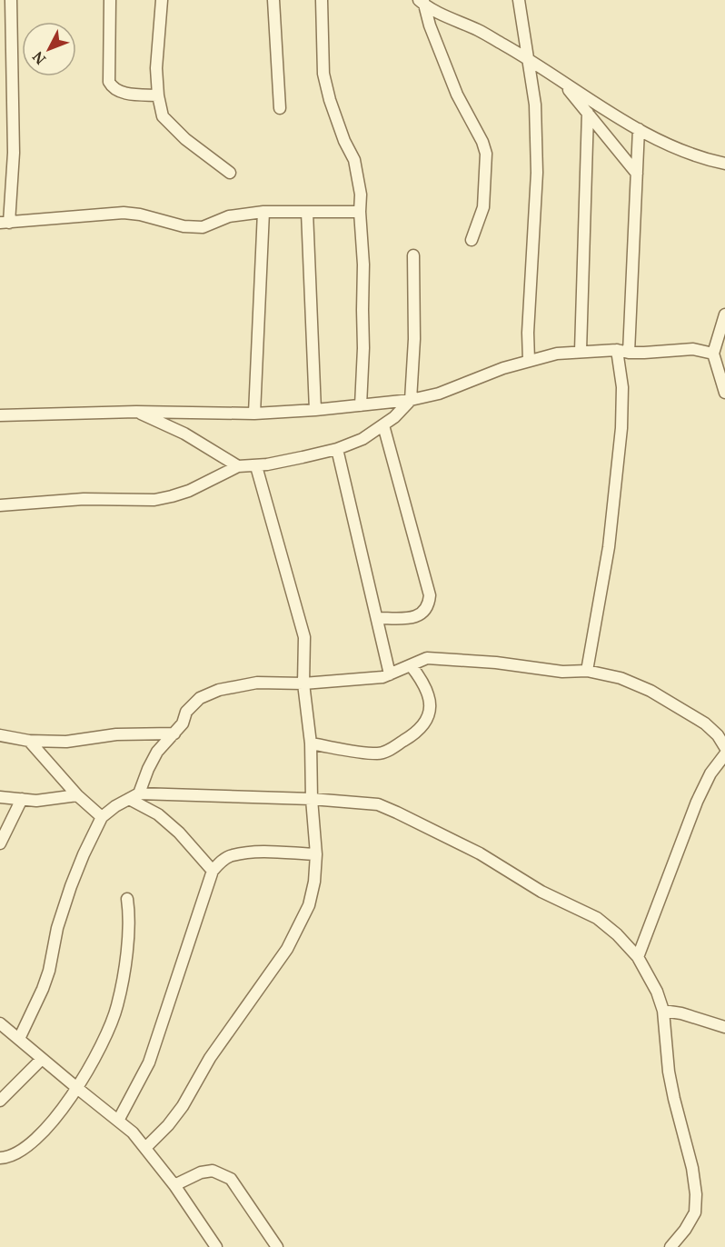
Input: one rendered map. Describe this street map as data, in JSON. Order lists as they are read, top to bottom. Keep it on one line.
{"north":"bottom left"}
